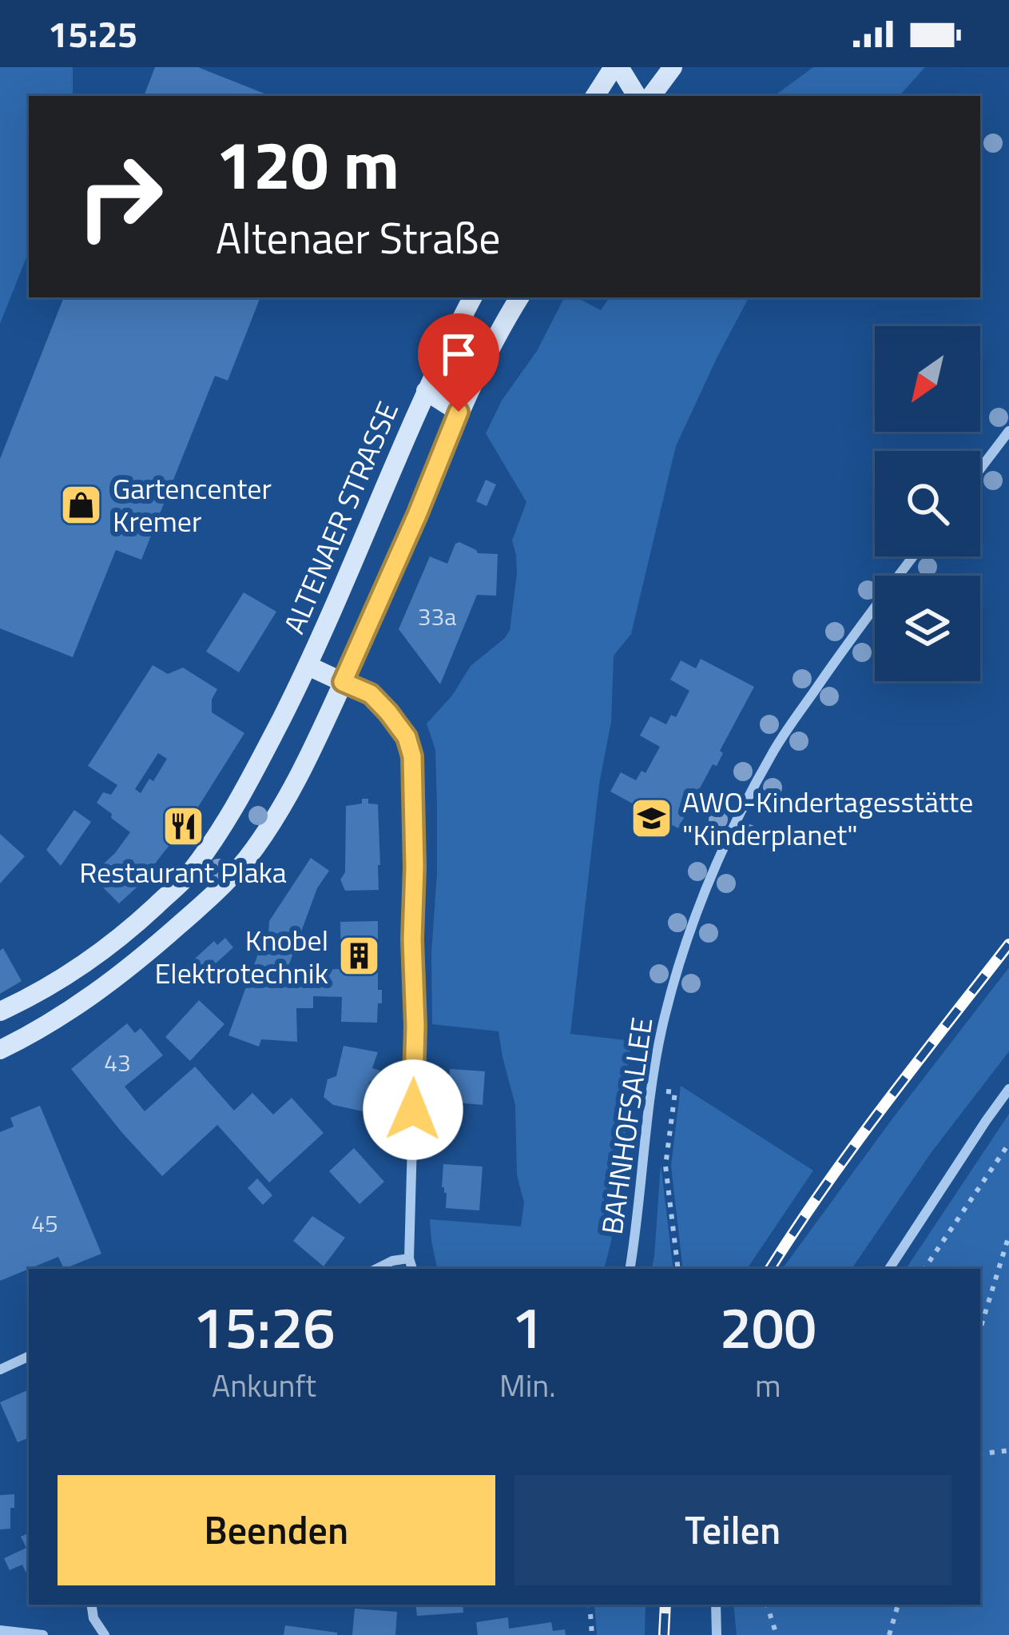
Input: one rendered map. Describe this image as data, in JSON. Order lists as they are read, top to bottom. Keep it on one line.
{"streets":{"main road":["ALTENAER STRASSE"],"street":["BAHNHOFSALLEE"]},"places":{"shop":["Gartencenter Kremer"],"school or university":["AWO-Kindertagesstätte \"Kinderplanet\""],"restaurant":["Restaurant Plaka"],"building":["Knobel Elektrotechnik"]},"house_numbers":["33a","43","45"],"north":"bottom left","page":{"status":"15:25","turn":["120 m","Altenaer Straße"],"eta":["15:26","Ankunft","1","Min.","200","m"],"buttons":["Beenden","Teilen"]}}
